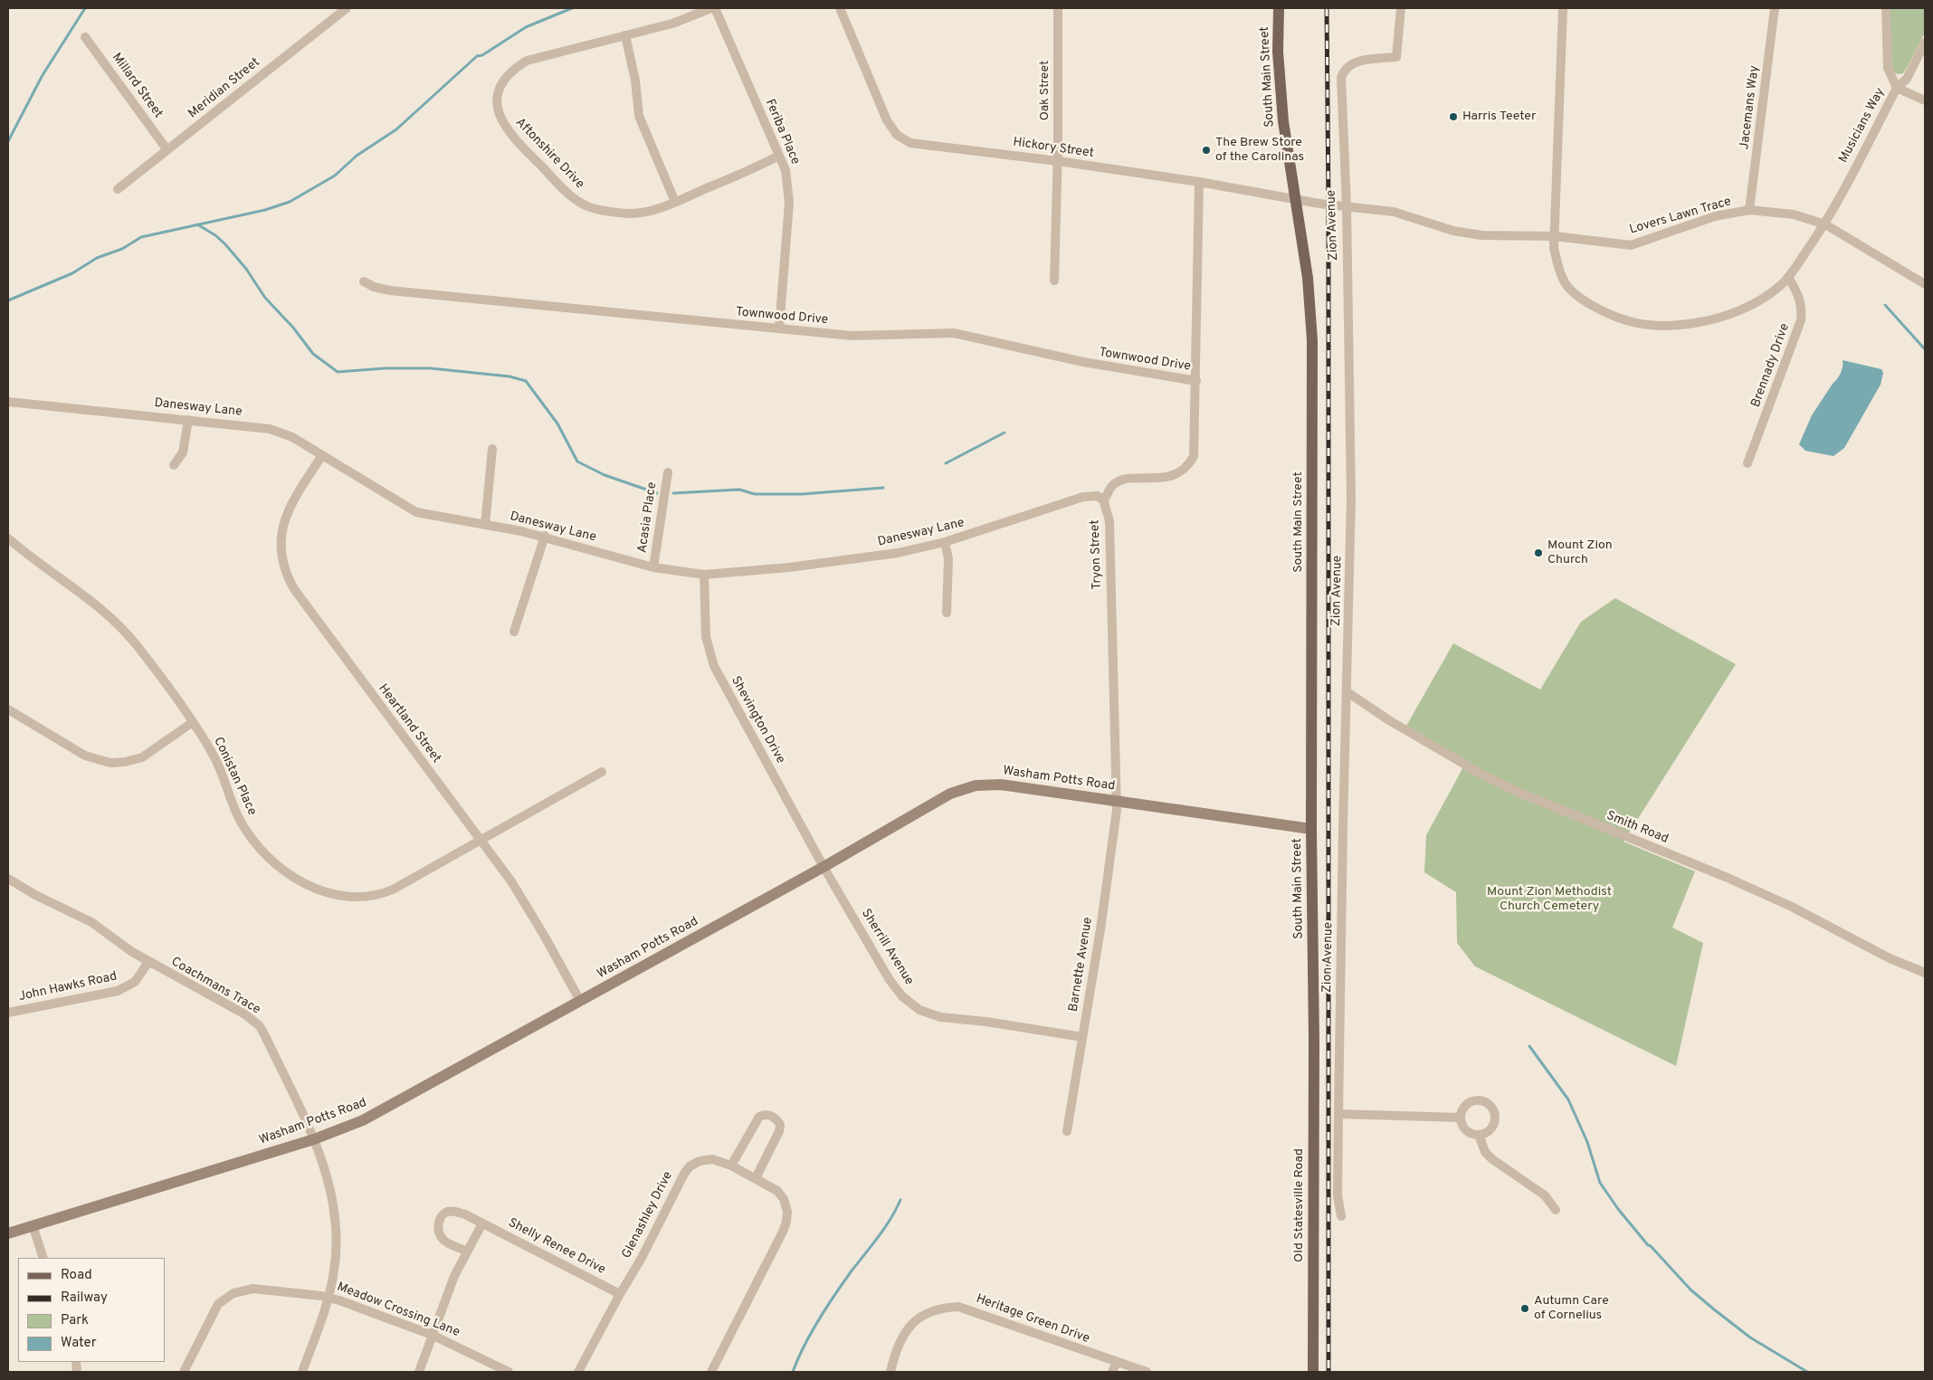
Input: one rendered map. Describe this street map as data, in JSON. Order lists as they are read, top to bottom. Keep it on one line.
{"streets":{"main road":["South Main Street","Old Statesville Road"],"street":["Millard Street","Meridian Street","Oak Street","Jacemans Way","Musicians Way","Feriba Place","Hickory Street","Aftonshire Drive","Lovers Lawn Trace","Zion Avenue","Townwood Drive","Brennady Drive","Danesway Lane","Acasia Place","Tryon Street","Shevington Drive","Heartland Street","Conistan Place","Washam Potts Road","Smith Road","Sherrill Avenue","Barnette Avenue","Coachmans Trace","John Hawks Road","Glenashley Drive","Shelly Renee Drive","Meadow Crossing Lane","Heritage Green Drive"]},"crossings":[["South Main Street","Hickory Street"],["South Main Street","Washam Potts Road"],["South Main Street","Old Statesville Road"],["Millard Street","Meridian Street"],["Oak Street","Hickory Street"],["Jacemans Way","Lovers Lawn Trace"],["Musicians Way","Lovers Lawn Trace"],["Musicians Way","Brennady Drive"],["Feriba Place","Aftonshire Drive"],["Feriba Place","Townwood Drive"],["Hickory Street","Lovers Lawn Trace"],["Hickory Street","Zion Avenue"],["Hickory Street","Tryon Street"],["Lovers Lawn Trace","Zion Avenue"],["Zion Avenue","Smith Road"],["Townwood Drive","Tryon Street"],["Danesway Lane","Acasia Place"],["Danesway Lane","Tryon Street"],["Danesway Lane","Shevington Drive"],["Danesway Lane","Heartland Street"],["Tryon Street","Washam Potts Road"],["Tryon Street","Barnette Avenue"],["Shevington Drive","Washam Potts Road"],["Shevington Drive","Sherrill Avenue"],["Heartland Street","Conistan Place"],["Heartland Street","Washam Potts Road"],["Washam Potts Road","Sherrill Avenue"],["Washam Potts Road","Barnette Avenue"],["Washam Potts Road","Coachmans Trace"],["Sherrill Avenue","Barnette Avenue"],["Coachmans Trace","John Hawks Road"],["Coachmans Trace","Meadow Crossing Lane"],["Glenashley Drive","Shelly Renee Drive"]],"parks":["Mount Zion Methodist Church Cemetery"],"places":["Harris Teeter","The Brew Store of the Carolinas","Mount Zion Church","Autumn Care of Cornelius"],"legend":["Road","Railway","Park","Water"]}
